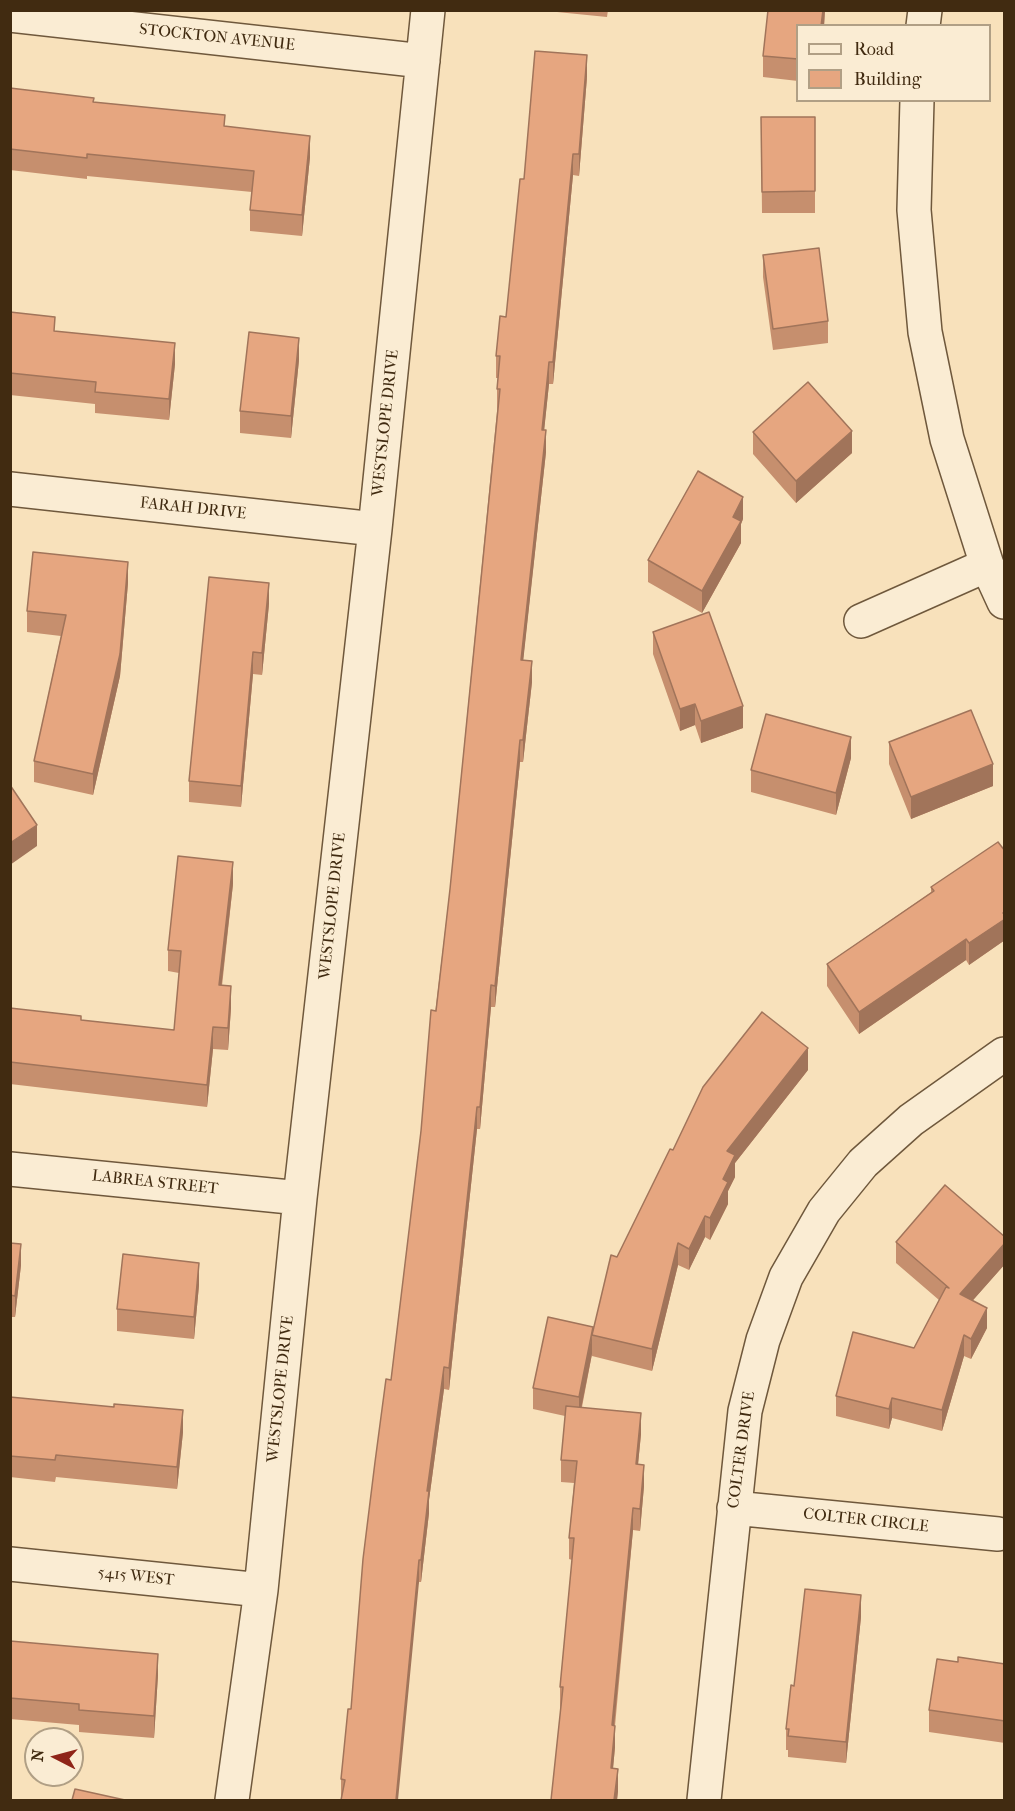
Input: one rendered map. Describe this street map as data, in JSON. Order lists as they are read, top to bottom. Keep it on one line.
{"streets":{"street":["STOCKTON AVENUE","WESTSLOPE DRIVE","FARAH DRIVE","LABREA STREET","COLTER DRIVE","COLTER CIRCLE","5415 WEST"]},"crossings":[["STOCKTON AVENUE","WESTSLOPE DRIVE"],["WESTSLOPE DRIVE","FARAH DRIVE"],["WESTSLOPE DRIVE","LABREA STREET"],["WESTSLOPE DRIVE","5415 WEST"],["COLTER DRIVE","COLTER CIRCLE"]],"legend":["Road","Building"],"north":"left"}
